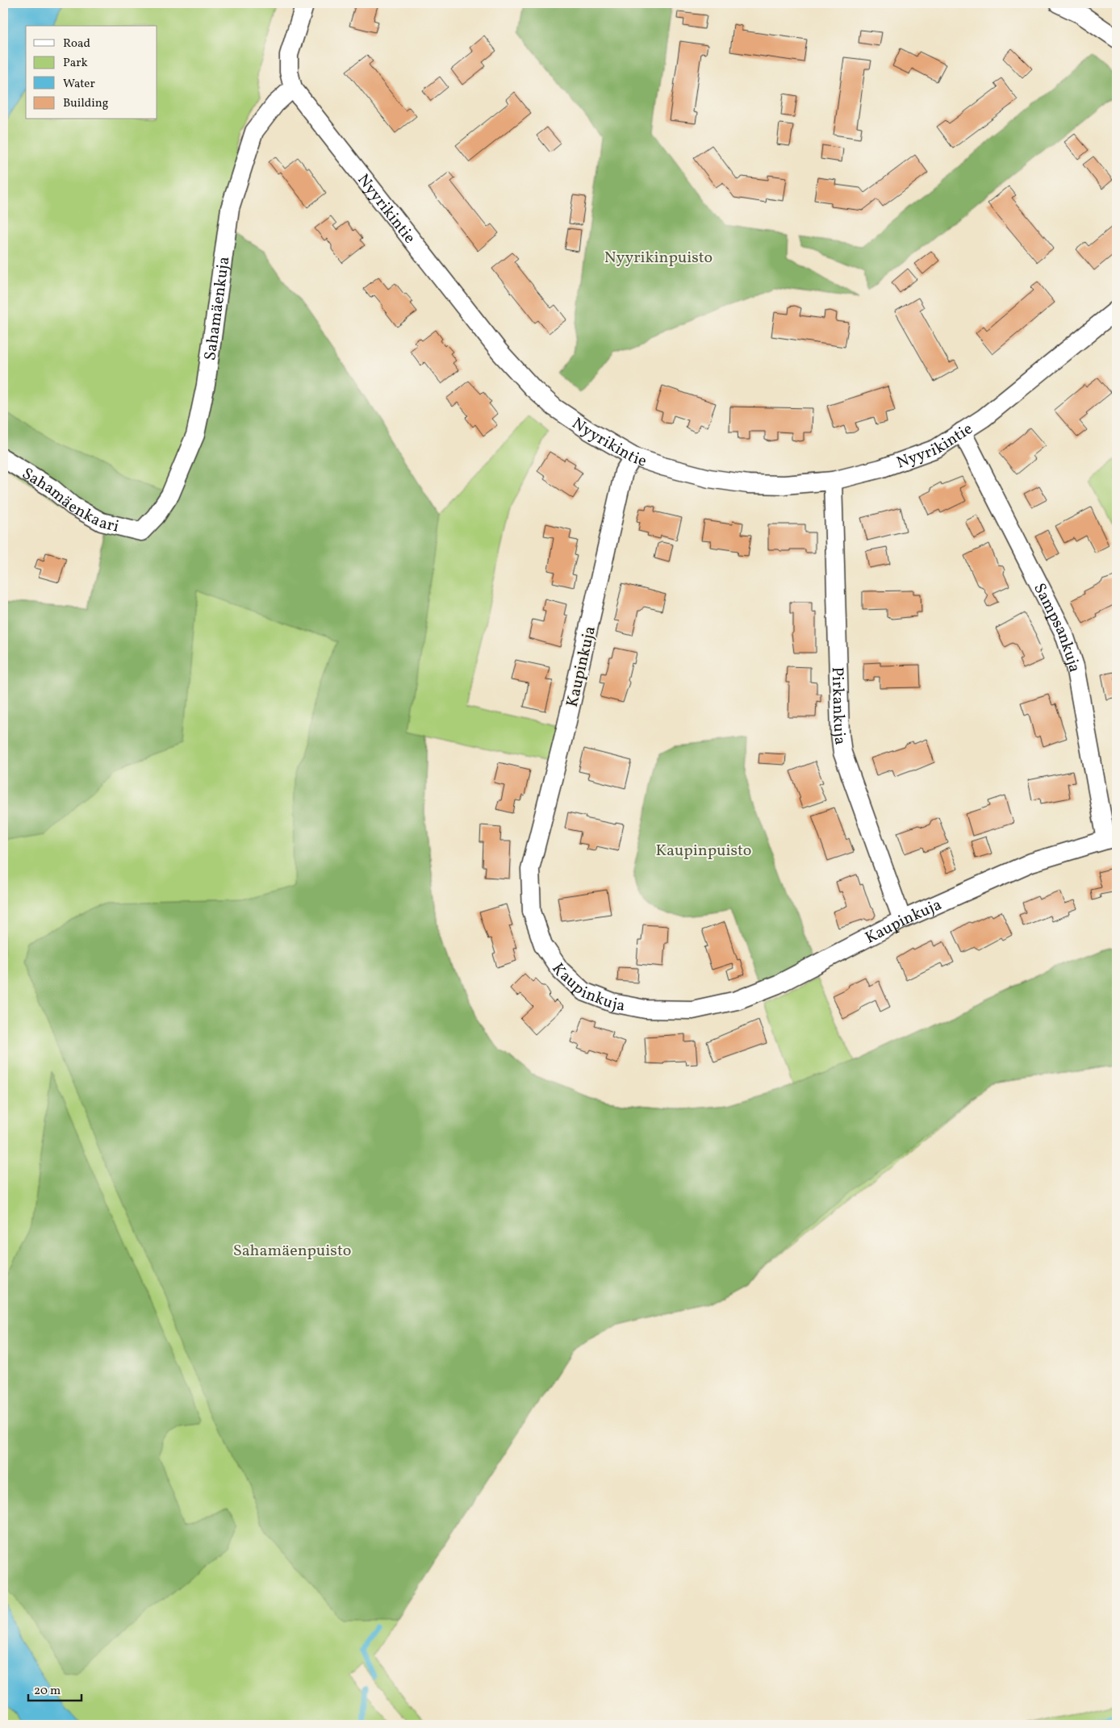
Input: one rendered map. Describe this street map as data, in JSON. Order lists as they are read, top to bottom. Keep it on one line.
{"streets":{"street":["Nyyrikintie","Sahamäenkuja","Sahamäenkaari","Sampsankuja","Kaupinkuja","Pirkankuja"]},"crossings":[["Nyyrikintie","Sahamäenkuja"],["Nyyrikintie","Sampsankuja"],["Nyyrikintie","Kaupinkuja"],["Nyyrikintie","Pirkankuja"],["Sahamäenkuja","Sahamäenkaari"],["Sampsankuja","Kaupinkuja"],["Kaupinkuja","Pirkankuja"]],"parks":["Nyyrikinpuisto","Kaupinpuisto","Sahamäenpuisto"],"legend":["Road","Park","Water","Building"],"scale_bar":"20 m"}
